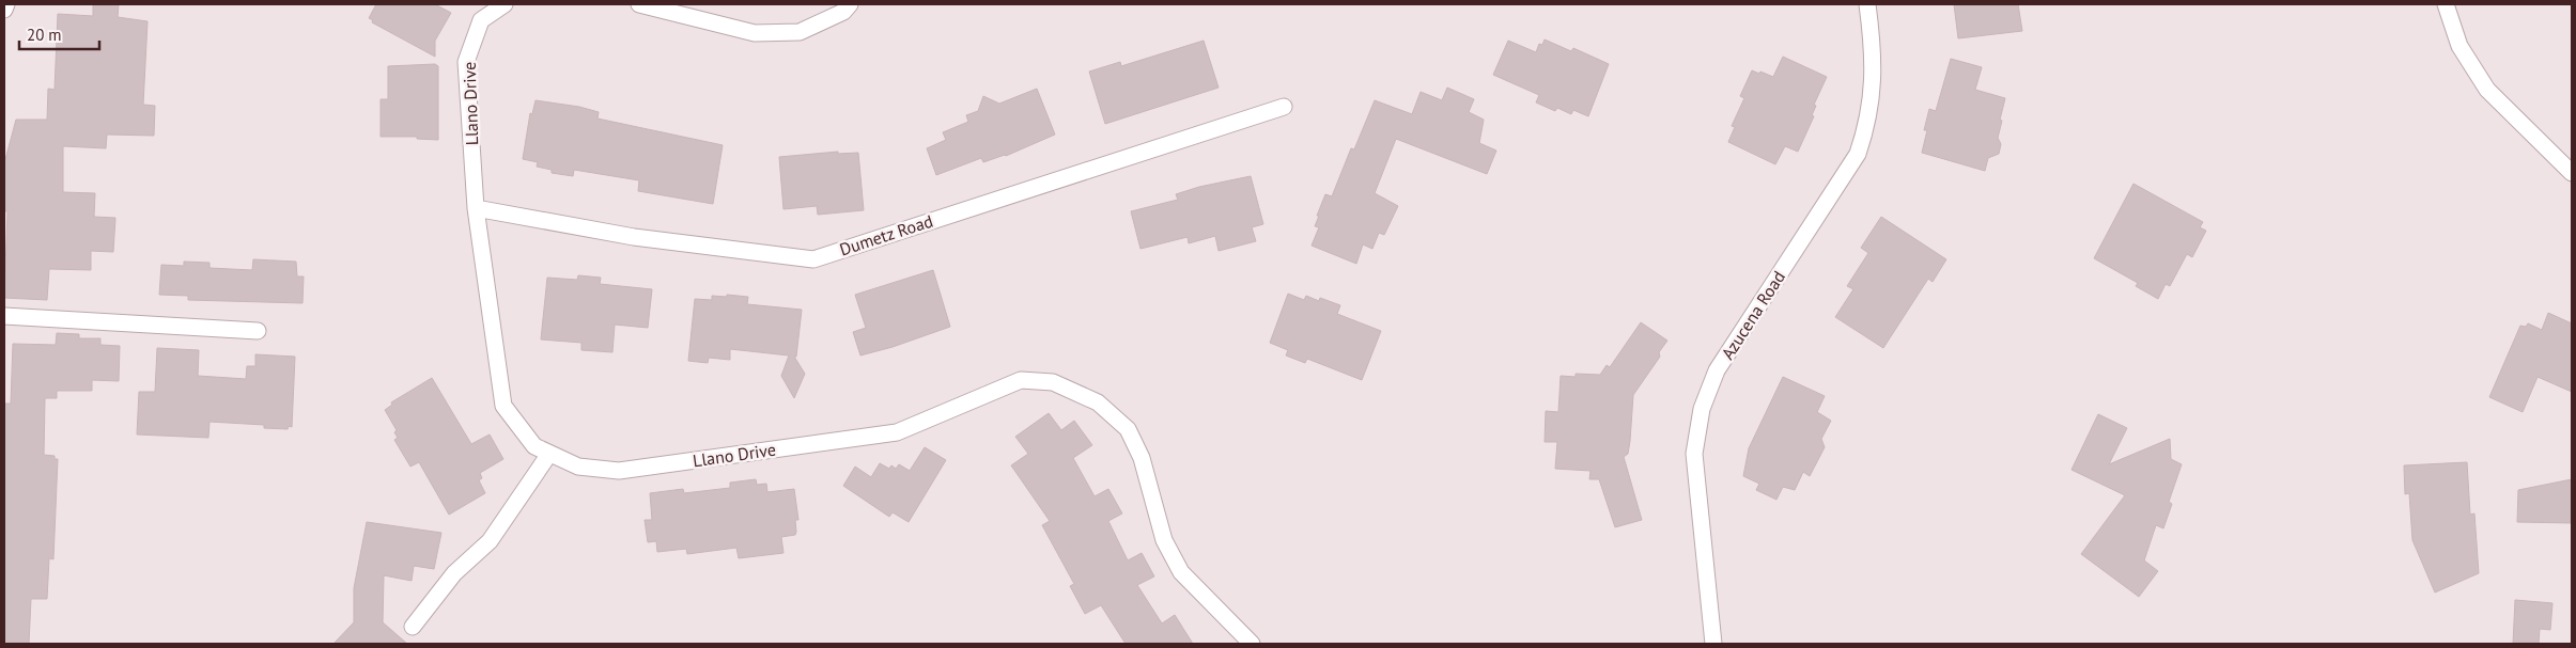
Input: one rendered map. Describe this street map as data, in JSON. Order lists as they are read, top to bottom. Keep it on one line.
{"streets":{"street":["Llano Drive","Dumetz Road","Azucena Road"]},"crossings":[["Llano Drive","Dumetz Road"]],"scale_bar":"20 m"}
